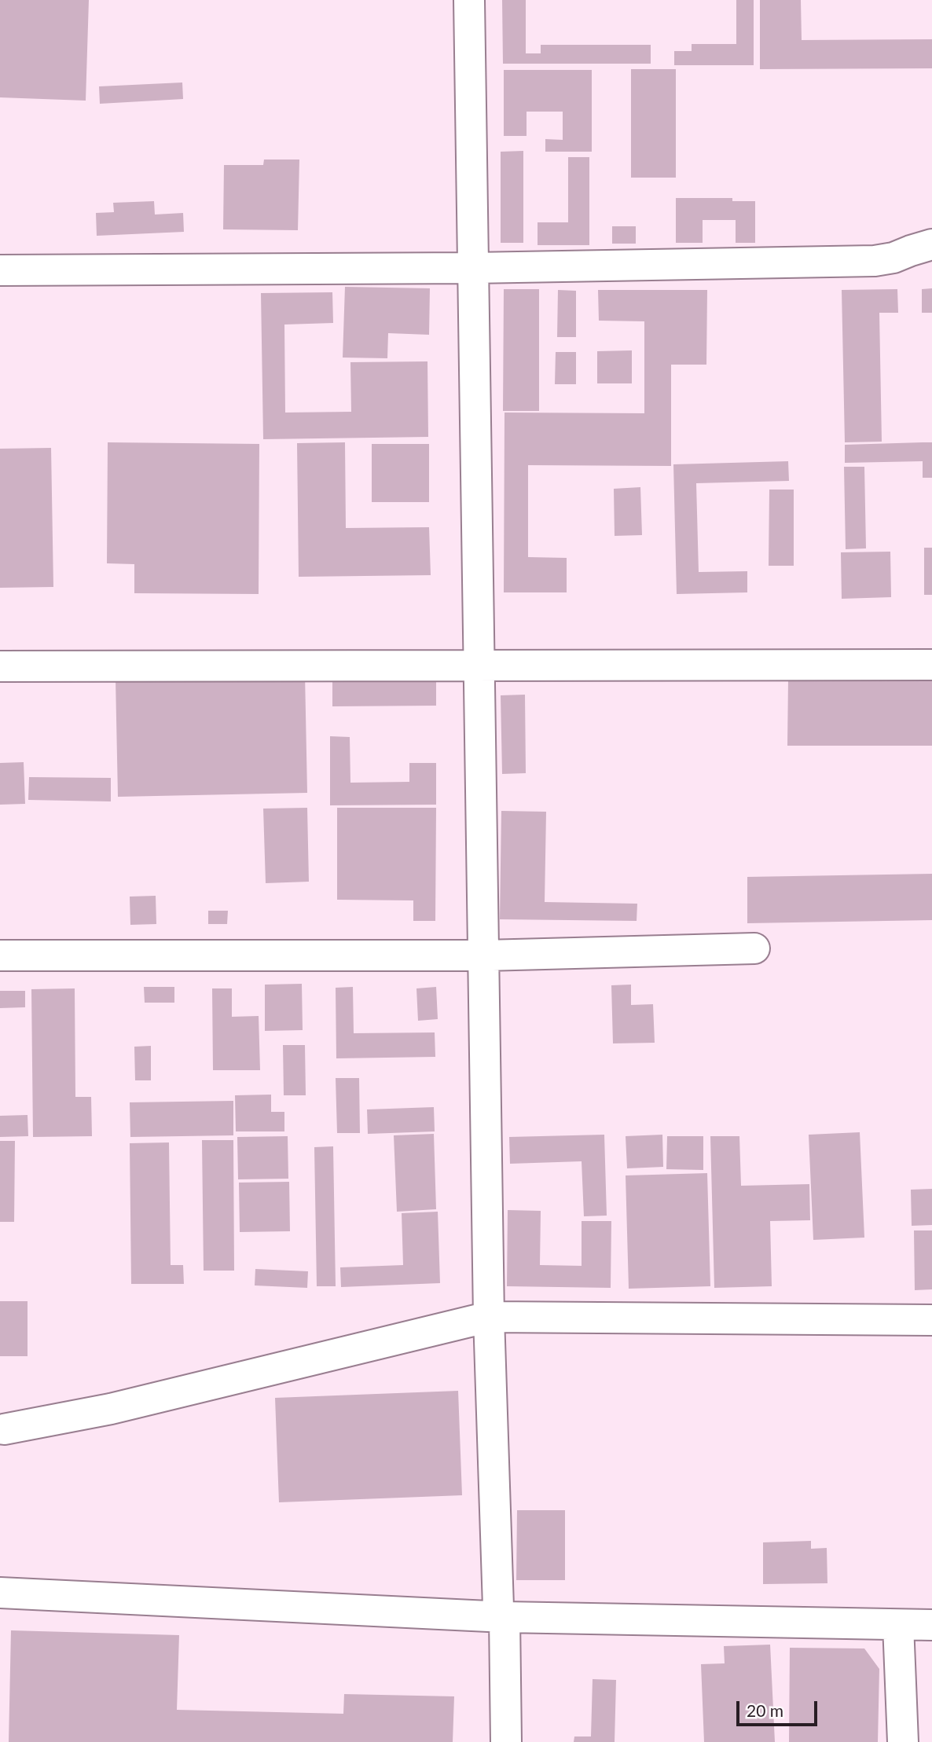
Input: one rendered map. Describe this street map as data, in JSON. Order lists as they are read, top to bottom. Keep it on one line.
{"scale_bar":"20 m"}
